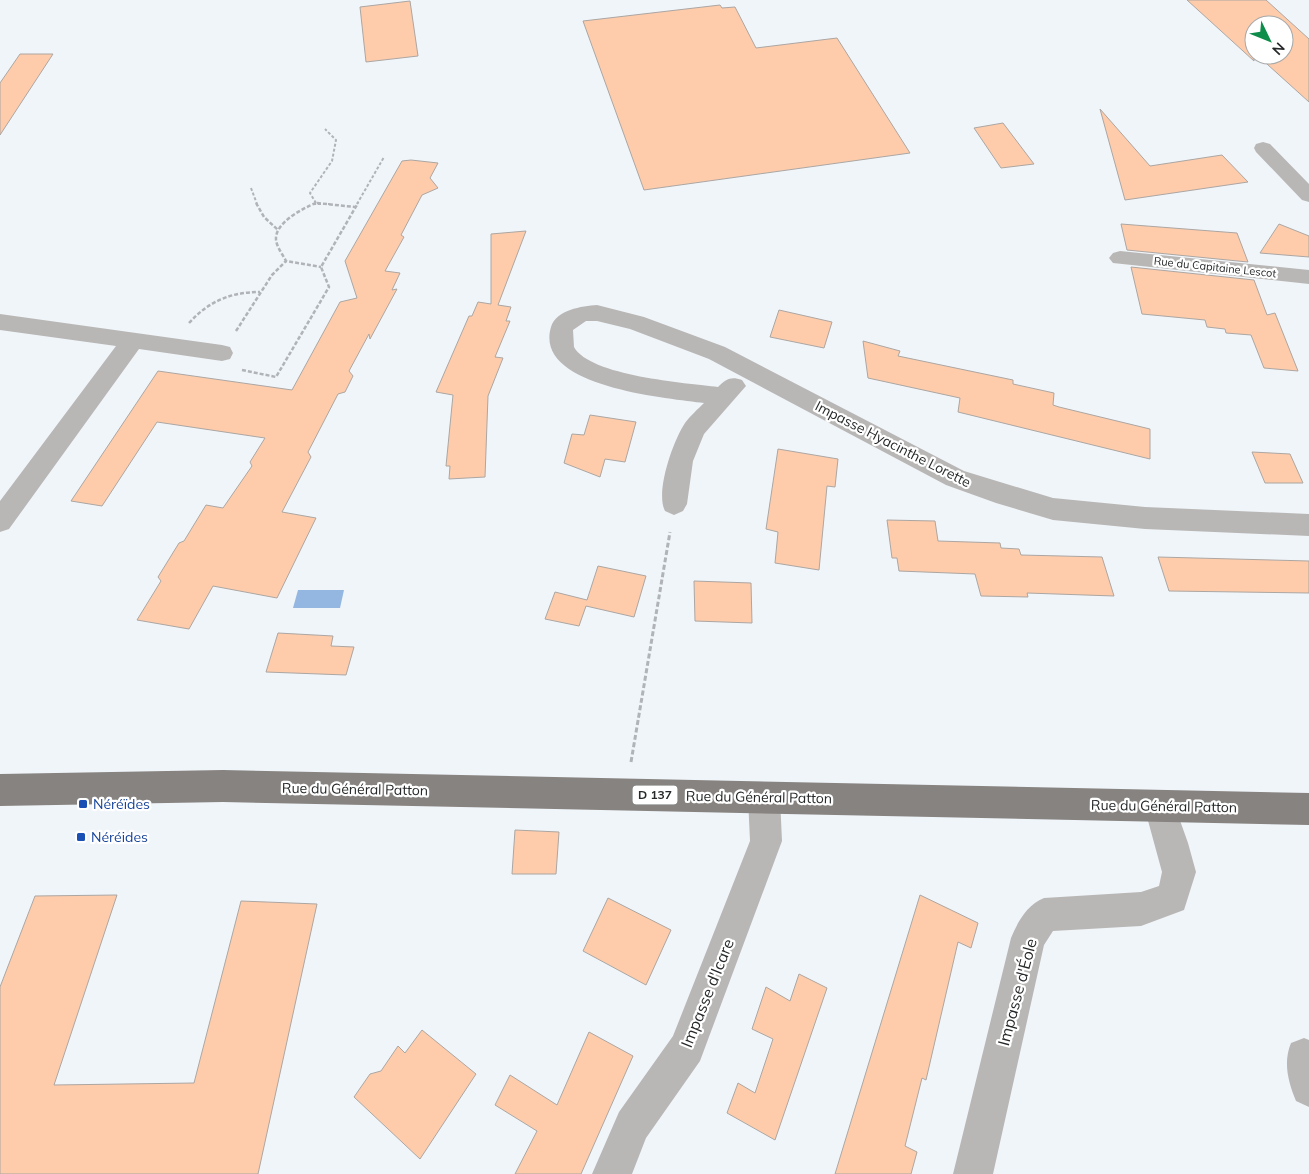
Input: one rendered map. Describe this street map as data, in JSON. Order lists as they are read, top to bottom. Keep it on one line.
{"streets":{"main road":["Rue du Général Patton","D 137"],"street":["Rue du Capitaine Lescot","Impasse Hyacinthe Lorette","Impasse d'Éole","Impasse d'Icare"]},"crossings":[["Rue du Général Patton","Impasse d'Éole"],["Rue du Général Patton","Impasse d'Icare"]],"places":{"transit":["Néréïdes","Néréides"]},"north":"bottom right"}
